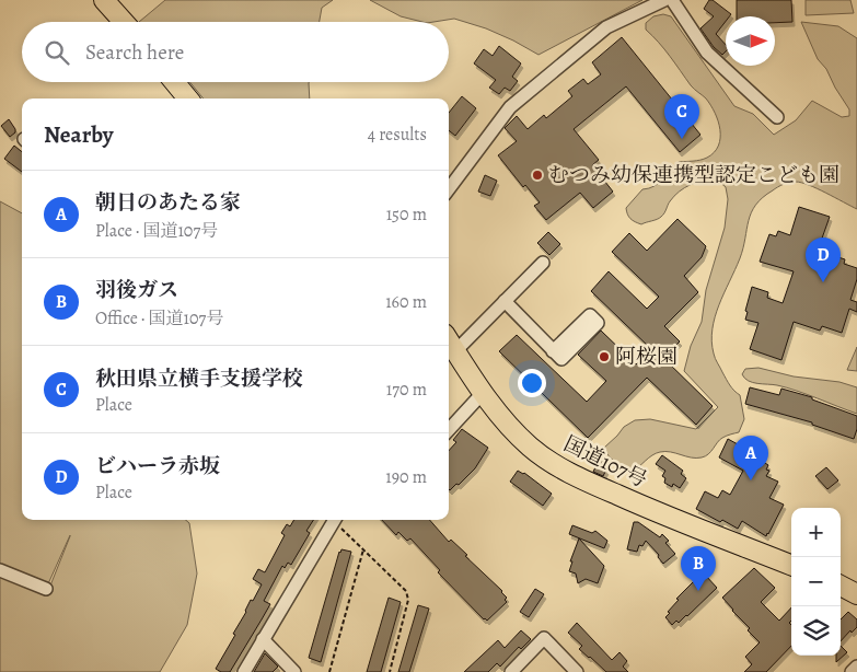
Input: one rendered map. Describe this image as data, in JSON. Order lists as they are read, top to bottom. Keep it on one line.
{"streets":{"highway":["国道107号"]},"places":["むつみ幼保連携型認定こども園","阿桜園"],"north":"right","page":{"search":"Search here","pins":["C","D","A","B"],"heading":["Nearby","4 results"],"list":[{"mark":"A","name":"朝日のあたる家","note":"Place · 国道107号","value":"150 m"},{"mark":"B","name":"羽後ガス","note":"Office · 国道107号","value":"160 m"},{"mark":"C","name":"秋田県立横手支援学校","note":"Place","value":"170 m"},{"mark":"D","name":"ビハーラ赤坂","note":"Place","value":"190 m"}],"map_buttons":["+","−"]}}
